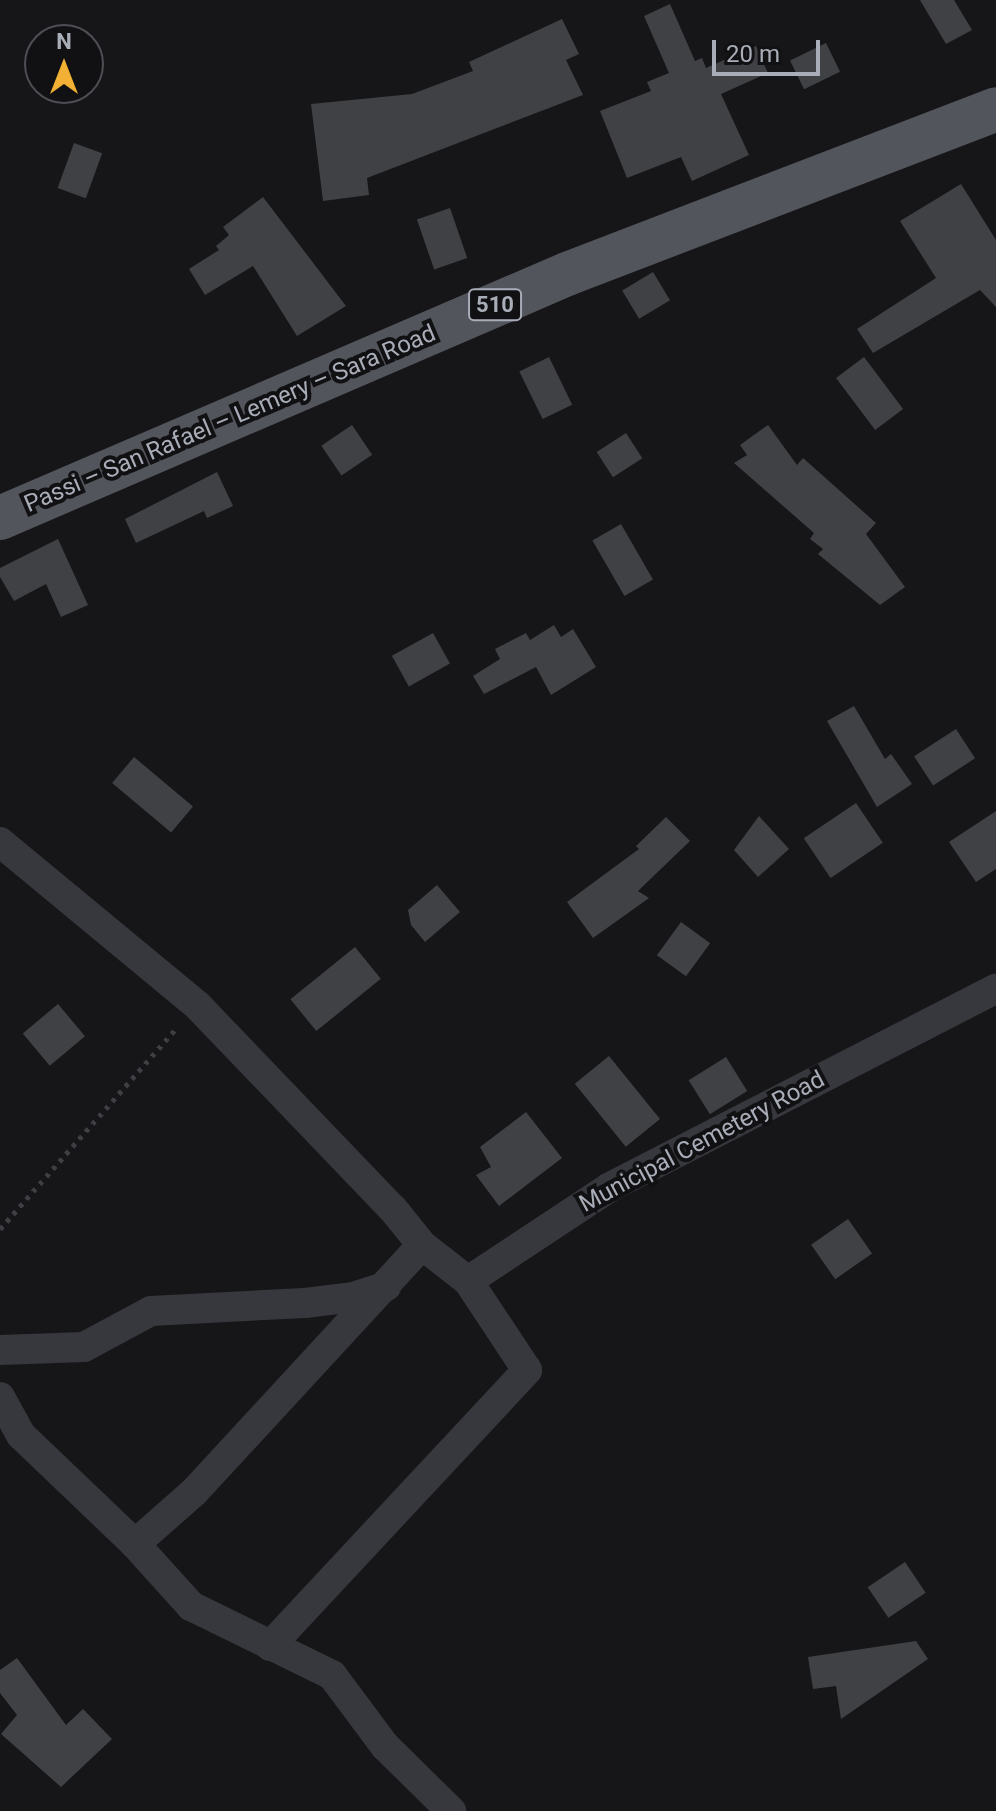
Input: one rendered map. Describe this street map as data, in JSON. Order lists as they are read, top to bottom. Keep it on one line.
{"streets":{"main road":["510","Passi – San Rafael – Lemery – Sara Road"],"street":["Municipal Cemetery Road"]},"scale_bar":"20 m","north":"top"}
